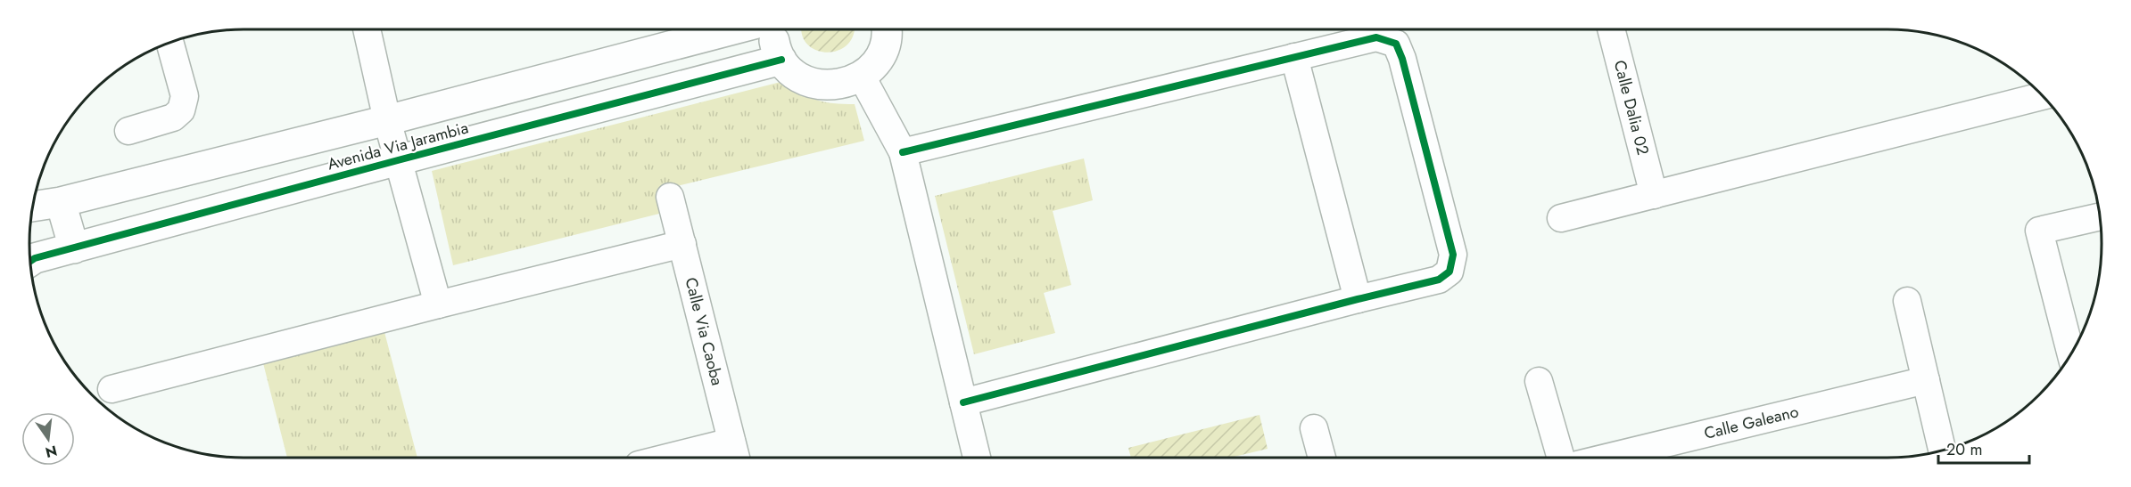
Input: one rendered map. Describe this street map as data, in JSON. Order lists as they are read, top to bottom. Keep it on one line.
{"streets":{"street":["Calle Dalia 02","Avenida Via Jarambia","Calle Via Caoba","Calle Galeano"]},"scale_bar":"20 m","north":"bottom"}
